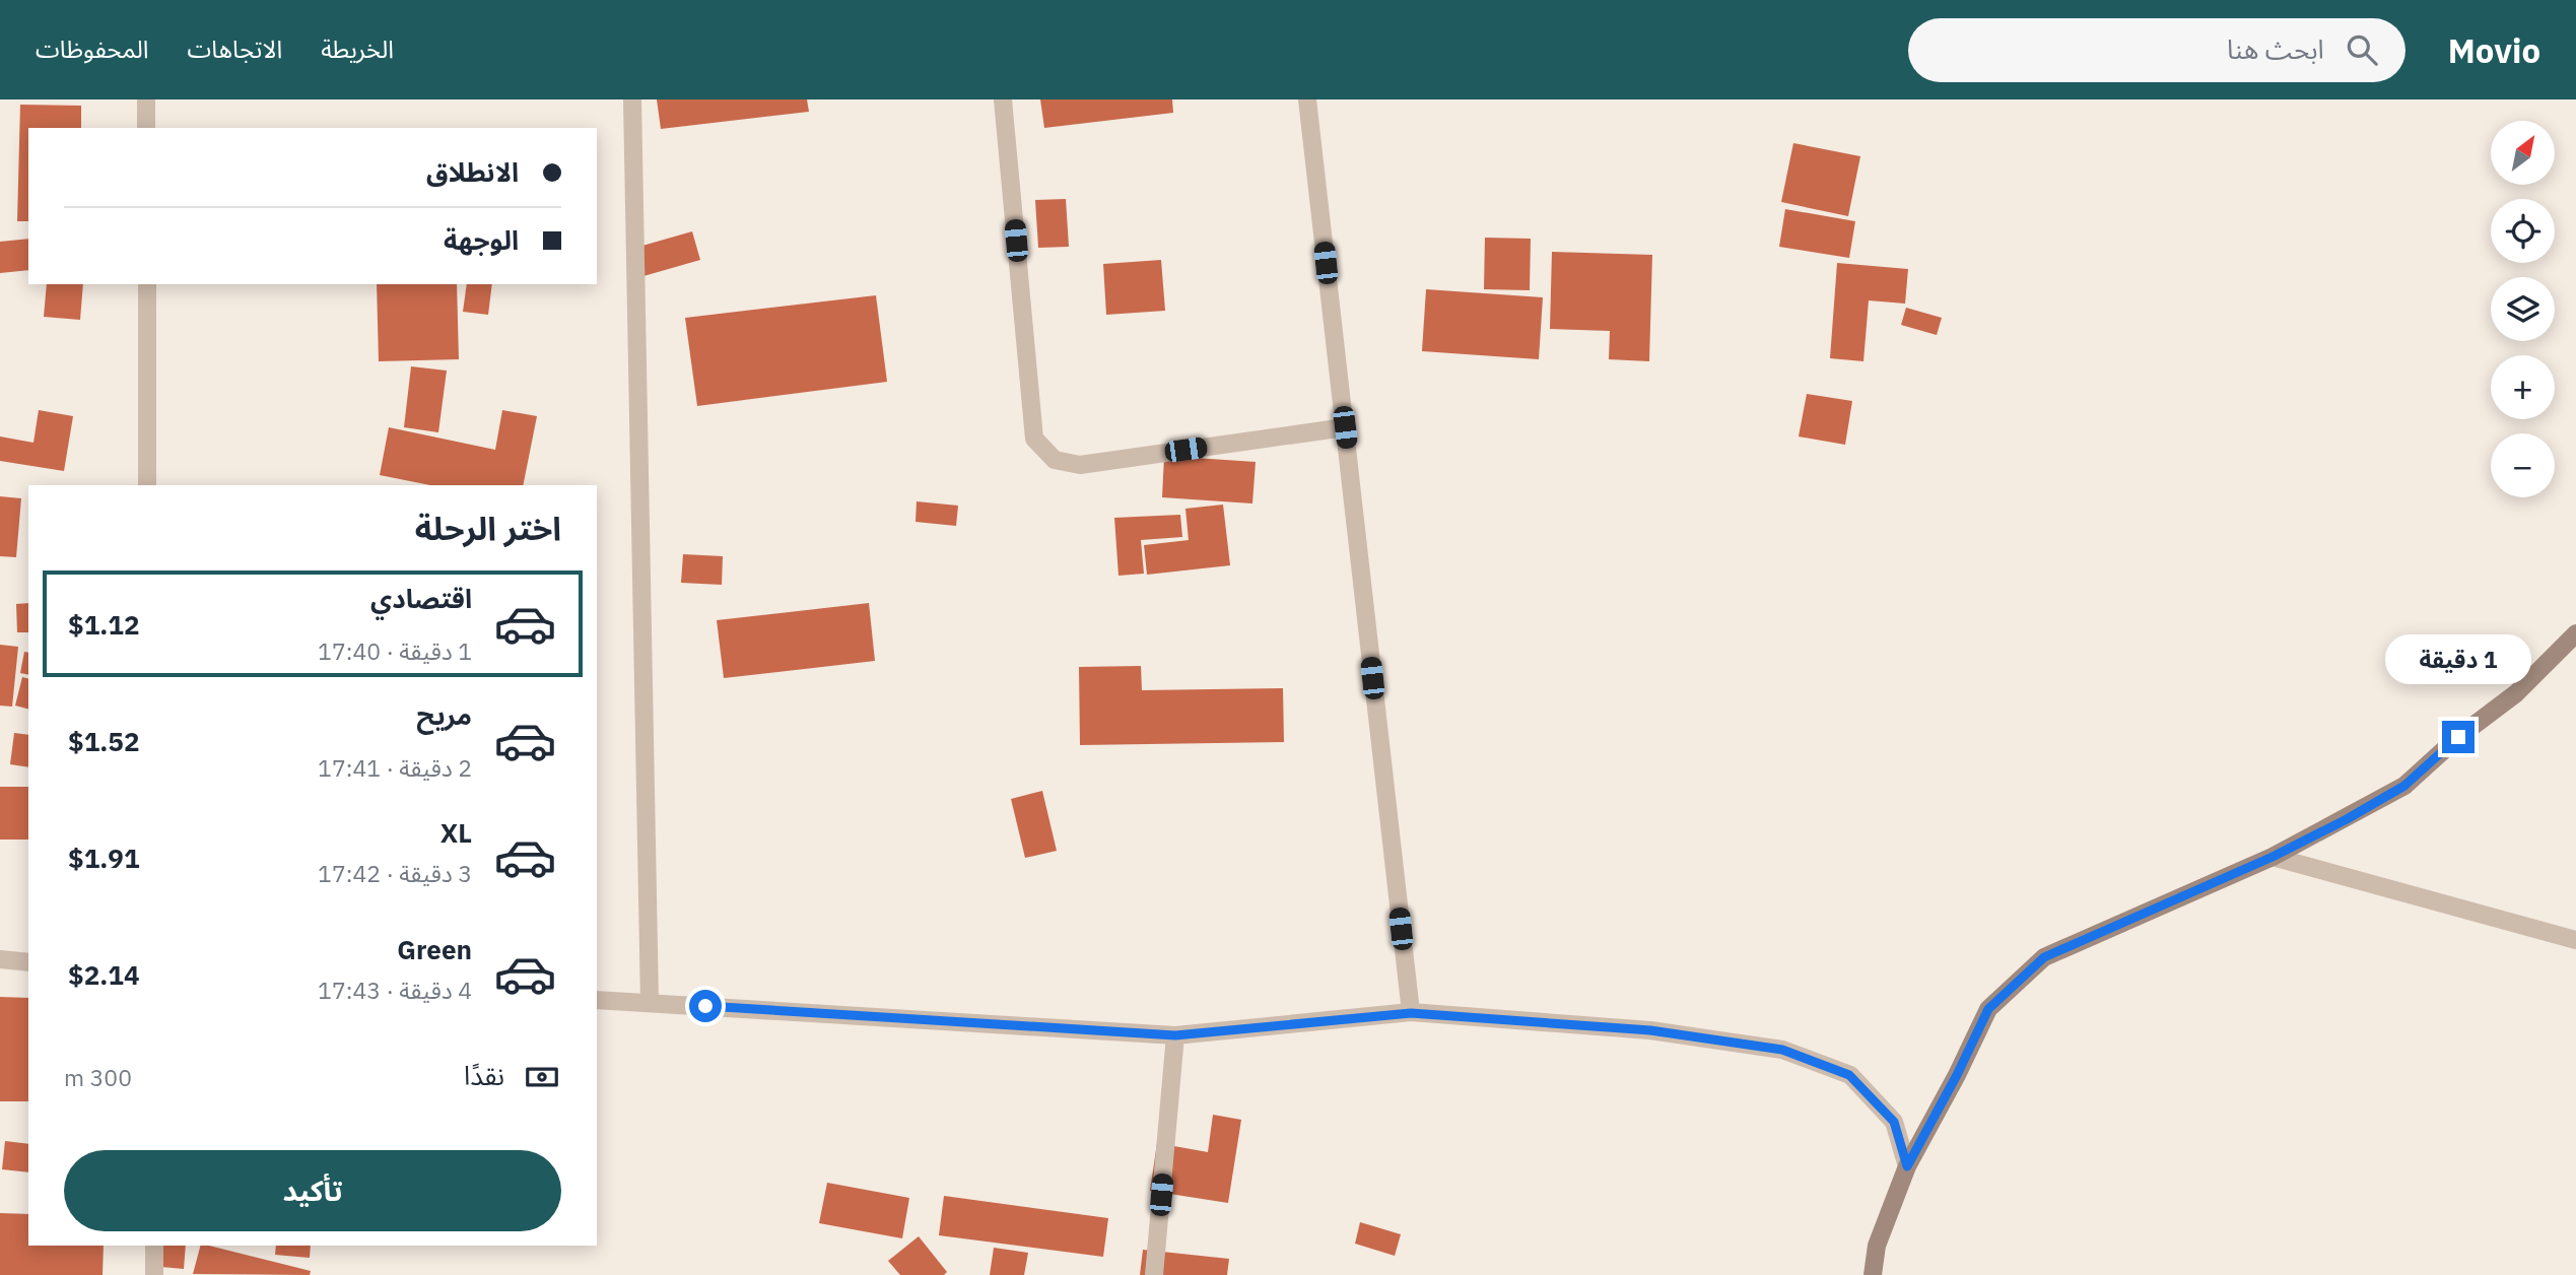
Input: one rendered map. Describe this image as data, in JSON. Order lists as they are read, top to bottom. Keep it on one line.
{"north":"top right","page":{"header":"Movio","search":"ابحث هنا","nav":["الخريطة","الاتجاهات","المحفوظات"],"map_buttons":["+","−"],"banner":["الانطلاق","الوجهة"],"heading":"اختر الرحلة","list":[{"name":"اقتصادي","note":"1 دقيقة · 17:40","value":"$1.12"},{"name":"مريح","note":"2 دقيقة · 17:41","value":"$1.52"},{"name":"XL","note":"3 دقيقة · 17:42","value":"$1.91"},{"name":"Green","note":"4 دقيقة · 17:43","value":"$2.14"}],"bubble":"1 دقيقة","pay":["نقدًا","300 m"],"buttons":"تأكيد"}}
